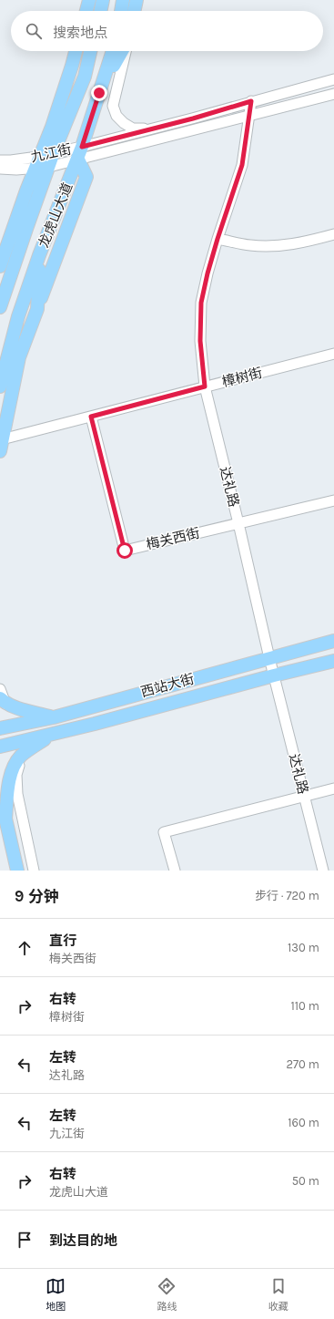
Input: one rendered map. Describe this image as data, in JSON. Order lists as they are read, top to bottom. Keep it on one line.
{"streets":{"main road":["龙虎山大道","西站大街"],"street":["九江街","樟树街","达礼路","梅关西街"]},"crossings":[["九江街","龙虎山大道"],["九江街","达礼路"],["樟树街","达礼路"],["樟树街","梅关西街"],["达礼路","梅关西街"],["达礼路","西站大街"]],"page":{"search":"搜索地点","heading":["9 分钟","步行 · 720 m"],"list":[["直行","梅关西街","130 m"],["右转","樟树街","110 m"],["左转","达礼路","270 m"],["左转","九江街","160 m"],["右转","龙虎山大道","50 m"],"到达目的地"],"nav":["地图","路线","收藏"]}}
